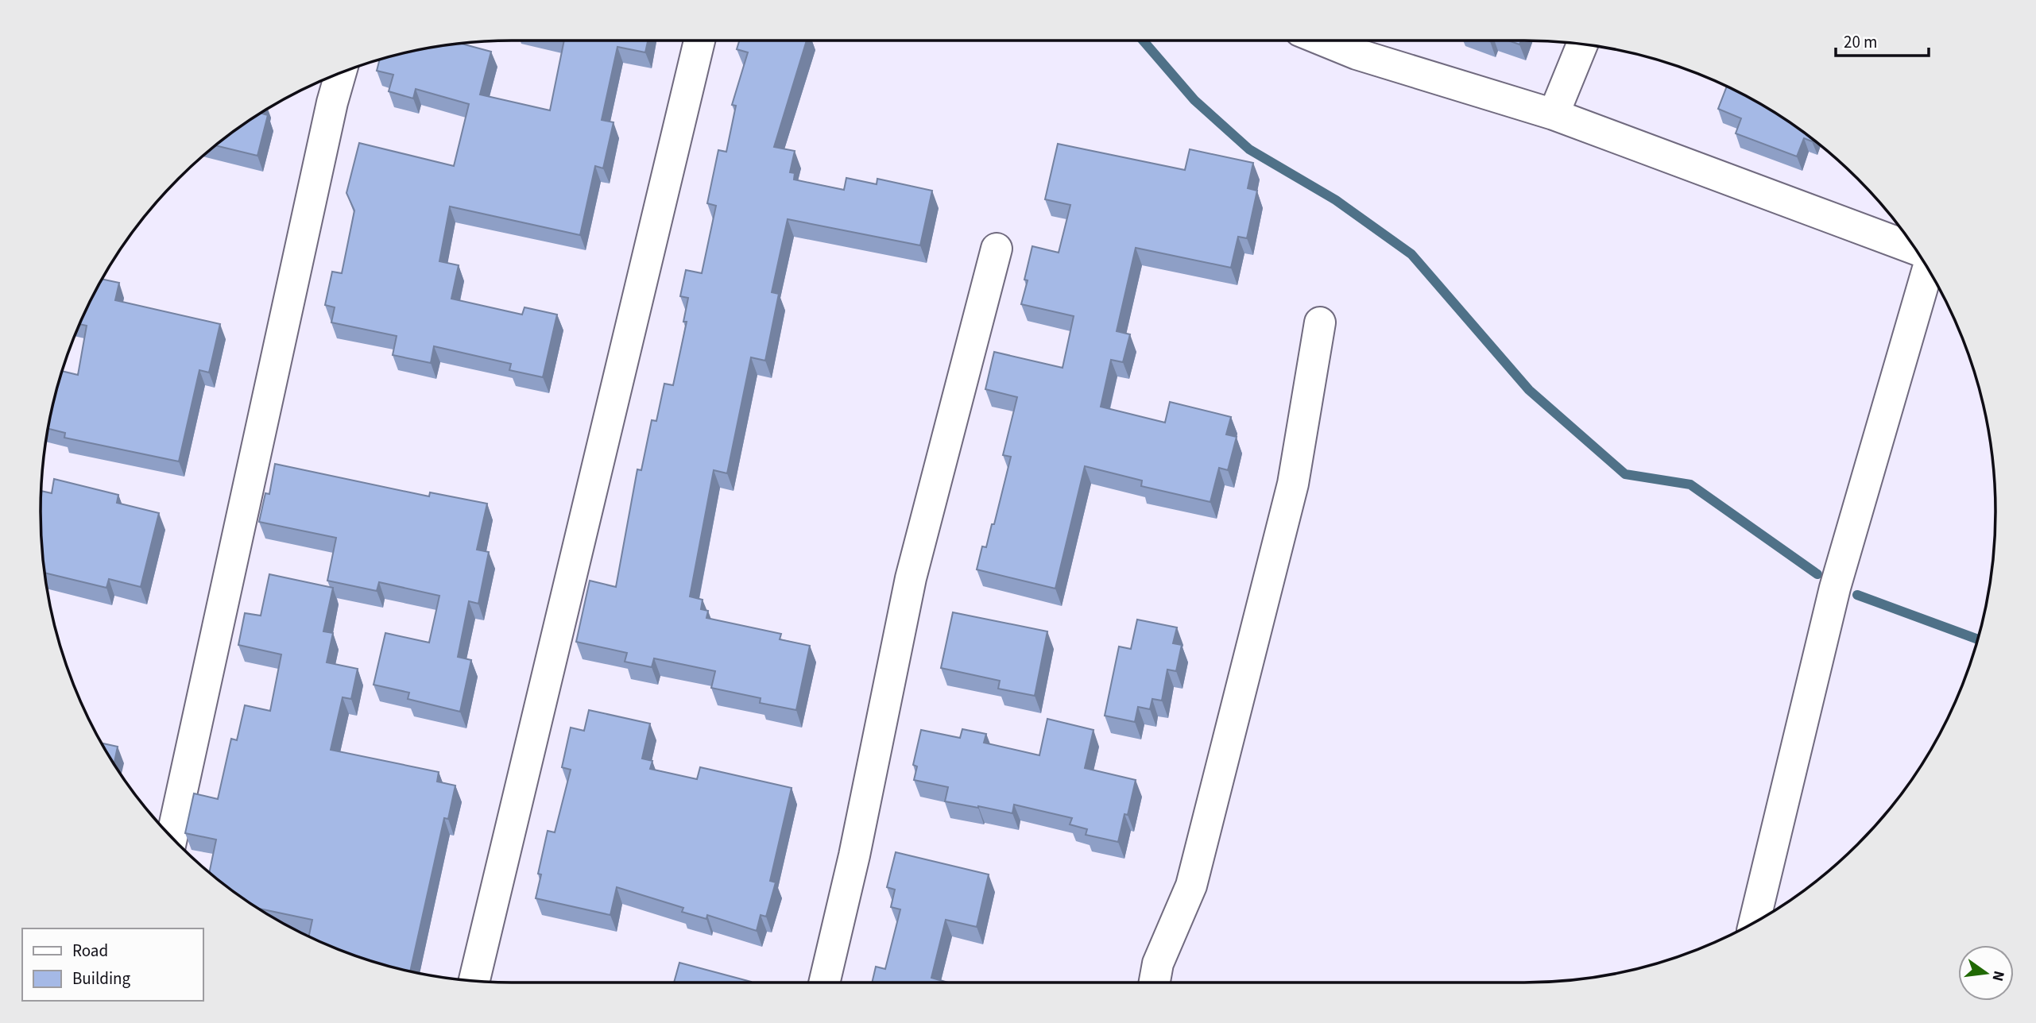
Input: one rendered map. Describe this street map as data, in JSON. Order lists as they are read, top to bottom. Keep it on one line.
{"legend":["Road","Building"],"scale_bar":"20 m","north":"right"}
